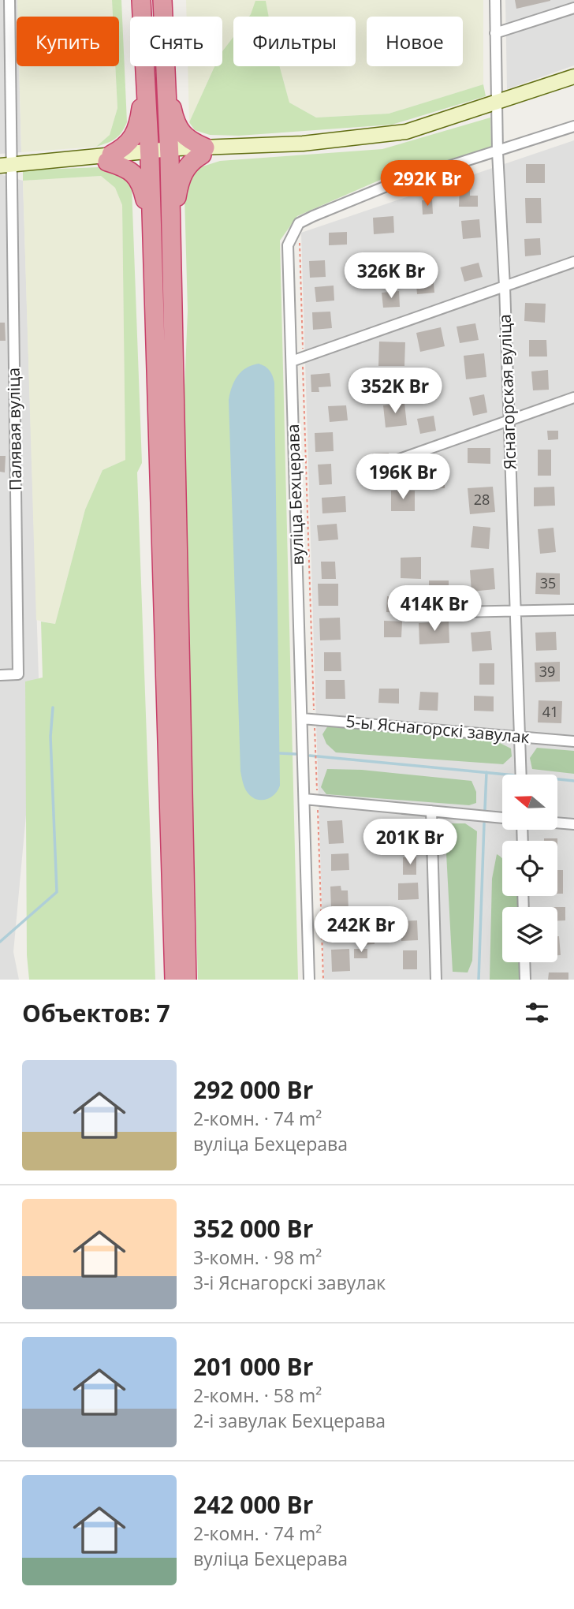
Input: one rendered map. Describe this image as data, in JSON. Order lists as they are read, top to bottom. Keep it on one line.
{"streets":{"street":["Яснагорская вуліца","Палявая вуліца","вуліца Бехцерава","5-ы Яснагорскі завулак"]},"crossings":[["Яснагорская вуліца","вуліца Бехцерава"],["Яснагорская вуліца","5-ы Яснагорскі завулак"],["вуліца Бехцерава","5-ы Яснагорскі завулак"]],"house_numbers":["28","35","39","41"],"north":"left","page":{"chip":["Купить","Снять","Фильтры","Новое"],"price":["292K Br","326K Br","352K Br","196K Br","414K Br","201K Br","242K Br"],"heading":"Объектов: 7","list":[{"name":"292 000 Br","note":"2-комн. · 74 m² · вуліца Бехцерава"},{"name":"352 000 Br","note":"3-комн. · 98 m² · 3-і Яснагорскі завулак"},{"name":"201 000 Br","note":"2-комн. · 58 m² · 2-і завулак Бехцерава"},{"name":"242 000 Br","note":"2-комн. · 74 m² · вуліца Бехцерава"}]}}
